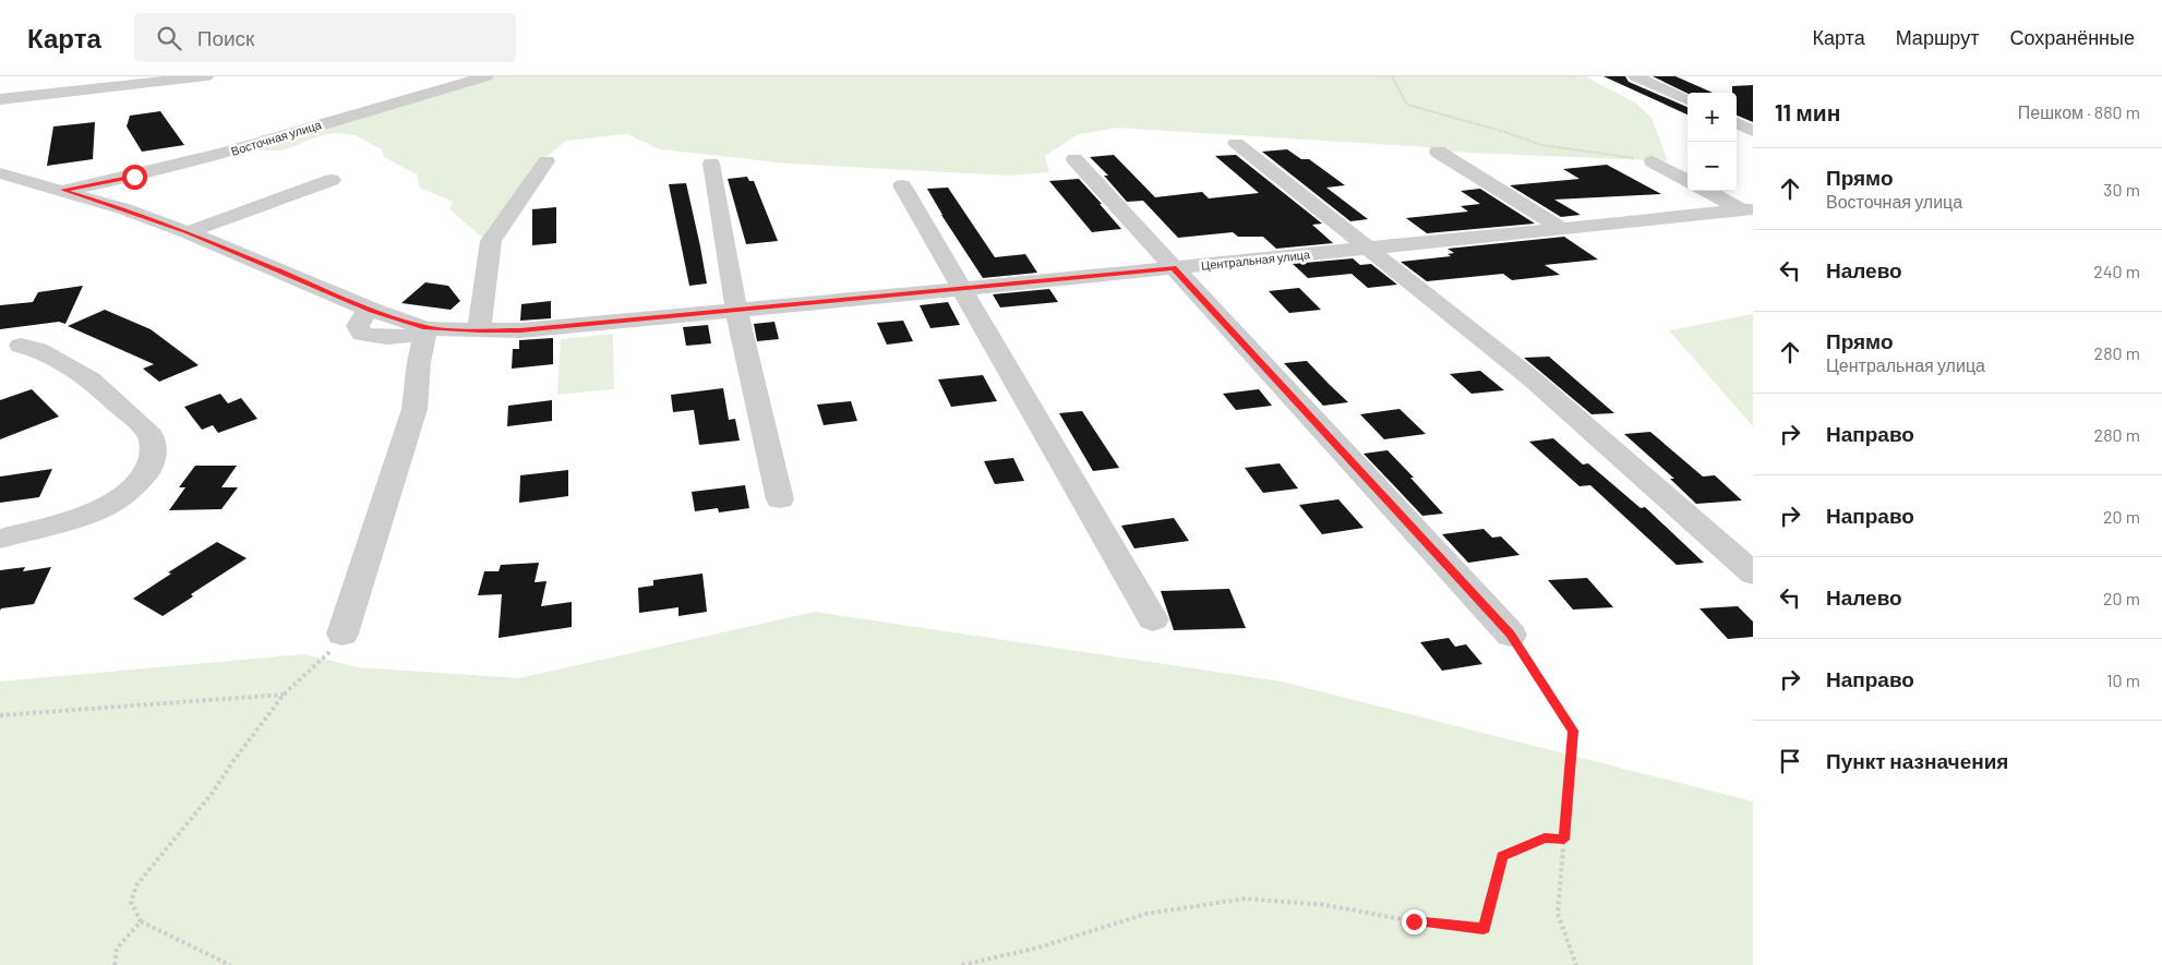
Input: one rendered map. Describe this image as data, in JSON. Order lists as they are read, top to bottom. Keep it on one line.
{"streets":{"street":["Восточная улица","Центральная улица"]},"page":{"header":"Карта","search":"Поиск","nav":["Карта","Маршрут","Сохранённые"],"heading":["11 мин","Пешком · 880 m"],"map_buttons":["+","−"],"list":[["Прямо","Восточная улица","30 m"],["Налево","240 m"],["Прямо","Центральная улица","280 m"],["Направо","280 m"],["Направо","20 m"],["Налево","20 m"],["Направо","10 m"],"Пункт назначения"]}}
